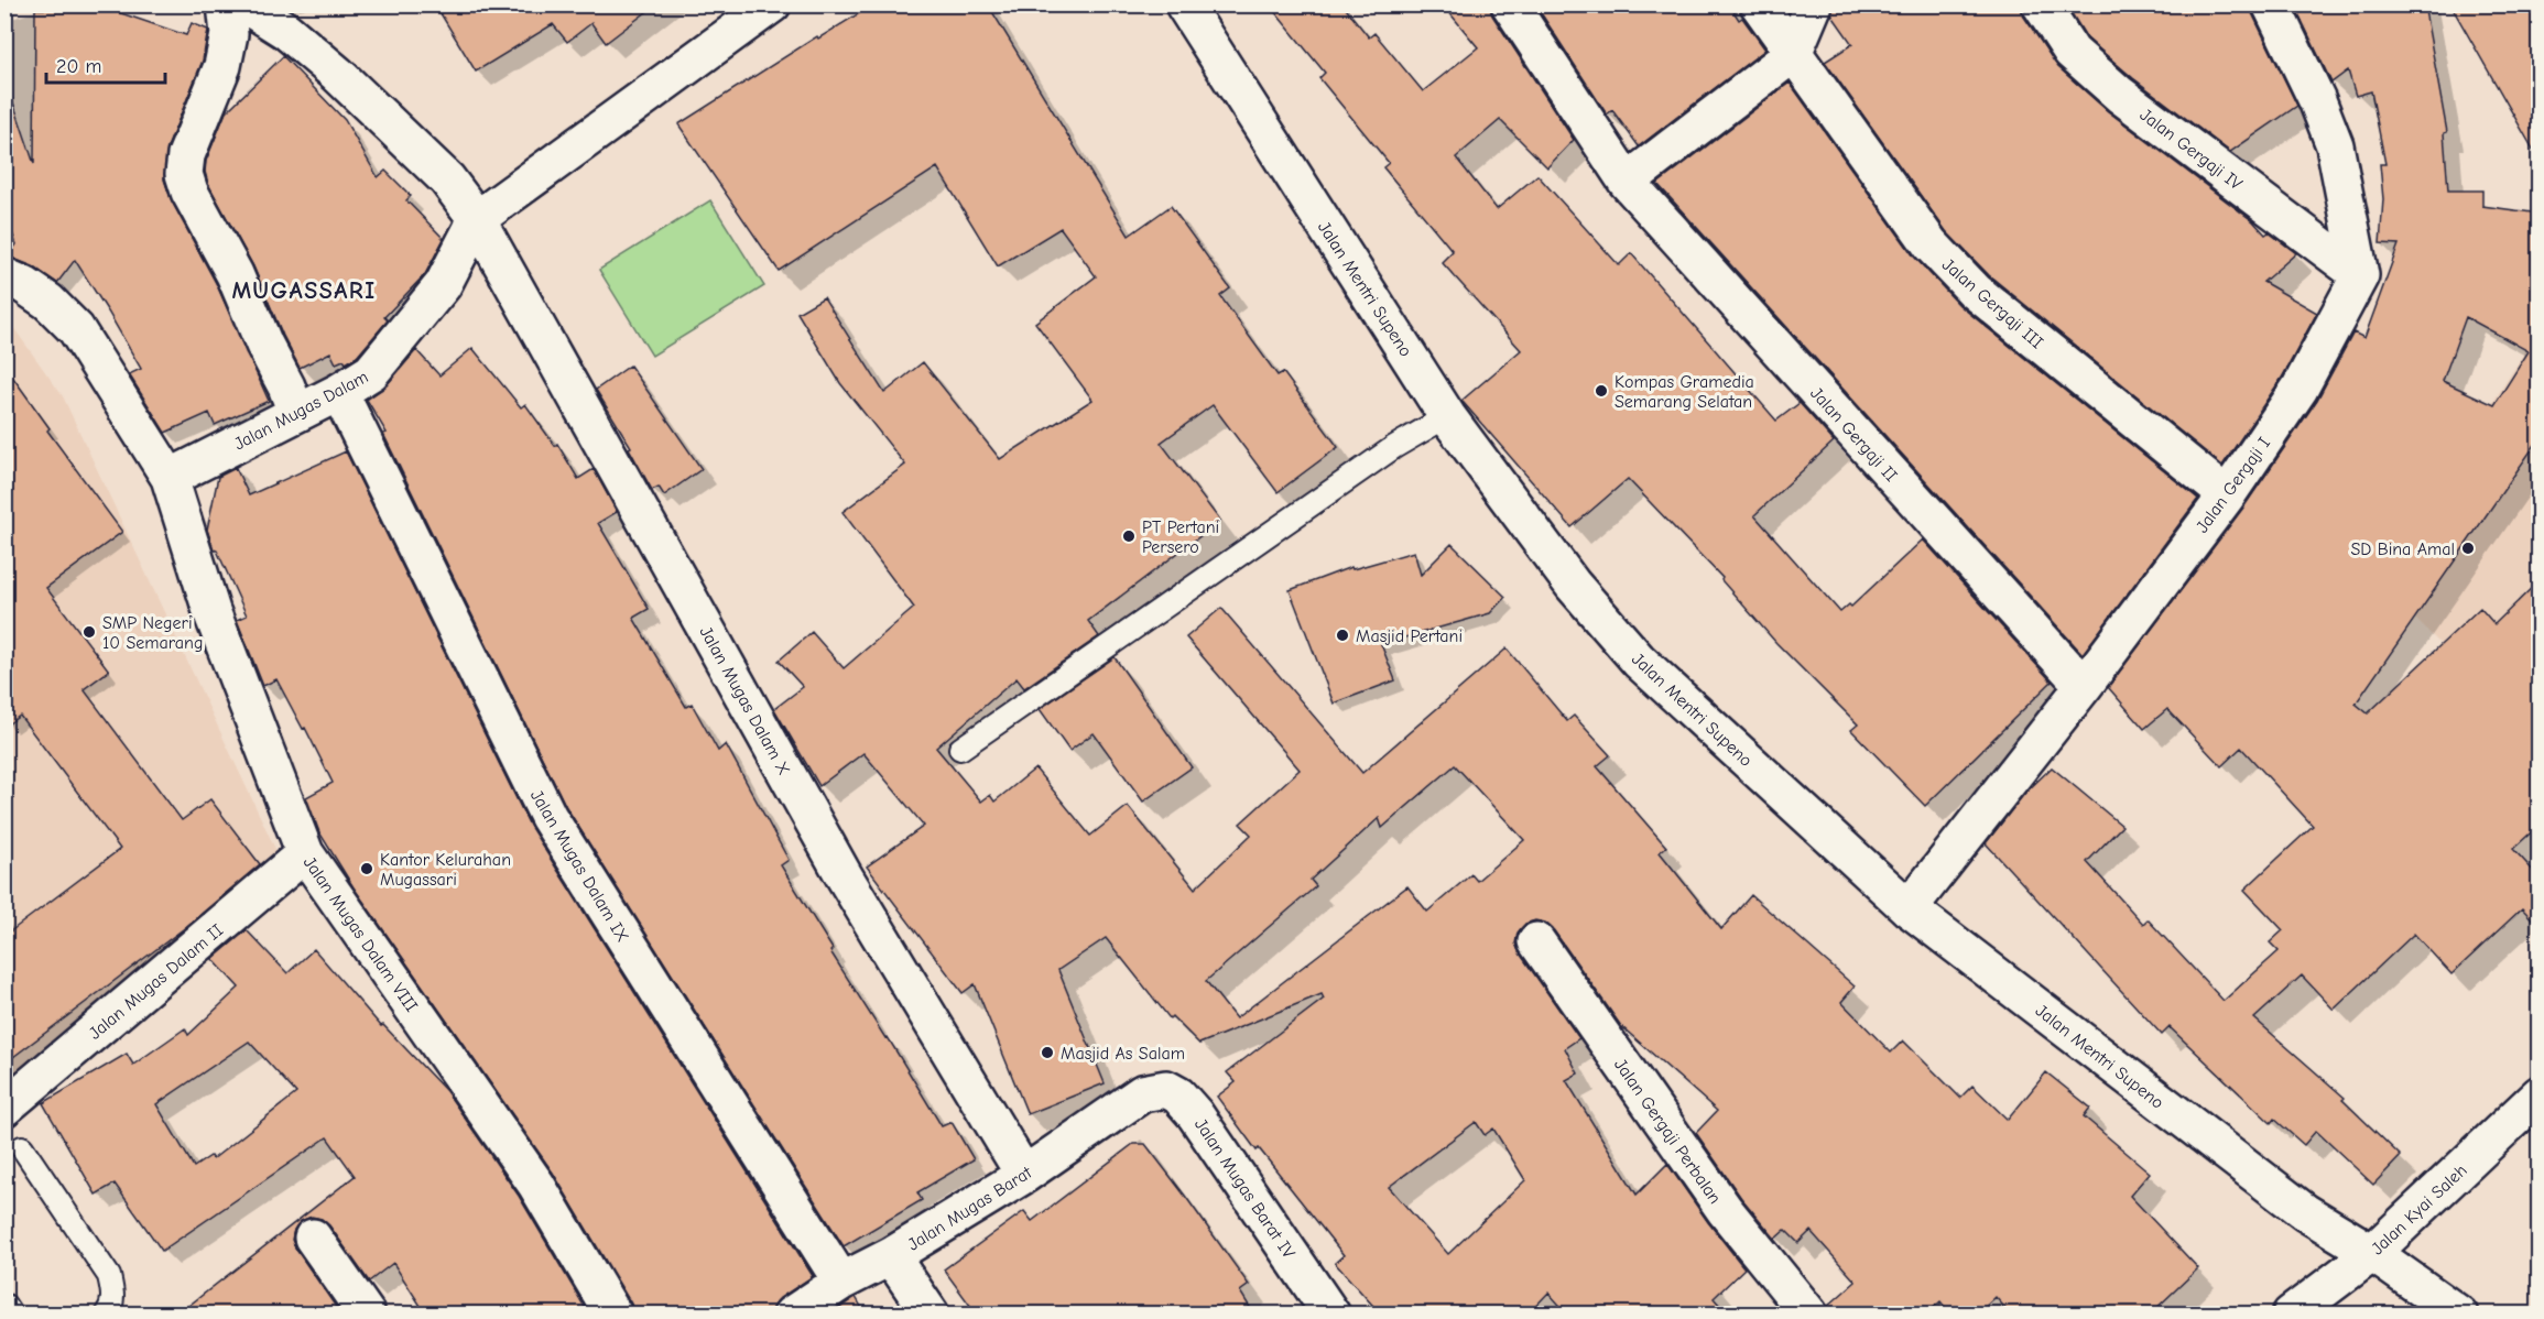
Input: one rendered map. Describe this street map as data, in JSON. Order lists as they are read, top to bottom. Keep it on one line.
{"streets":{"street":["Jalan Gergaji IV","Jalan Mentri Supeno","Jalan Gergaji III","Jalan Mugas Dalam","Jalan Gergaji II","Jalan Gergaji I","Jalan Mugas Dalam X","Jalan Mugas Dalam IX","Jalan Mugas Dalam VIII","Jalan Mugas Dalam II","Jalan Gergaji Perbalan","Jalan Mugas Barat IV","Jalan Mugas Barat","Jalan Kyai Saleh"]},"crossings":[["Jalan Gergaji IV","Jalan Gergaji I"],["Jalan Mentri Supeno","Jalan Gergaji I"],["Jalan Mentri Supeno","Jalan Kyai Saleh"],["Jalan Gergaji III","Jalan Gergaji I"],["Jalan Mugas Dalam","Jalan Mugas Dalam X"],["Jalan Mugas Dalam","Jalan Mugas Dalam IX"],["Jalan Mugas Dalam","Jalan Mugas Dalam VIII"],["Jalan Gergaji II","Jalan Gergaji I"],["Jalan Mugas Dalam X","Jalan Mugas Barat"],["Jalan Mugas Dalam IX","Jalan Mugas Barat"],["Jalan Mugas Dalam VIII","Jalan Mugas Dalam II"],["Jalan Mugas Barat IV","Jalan Mugas Barat"]],"districts":["MUGASSARI"],"places":["Kompas Gramedia Semarang Selatan","PT Pertani Persero","SD Bina Amal","SMP Negeri 10 Semarang","Masjid Pertani","Kantor Kelurahan Mugassari","Masjid As Salam"],"scale_bar":"20 m"}
